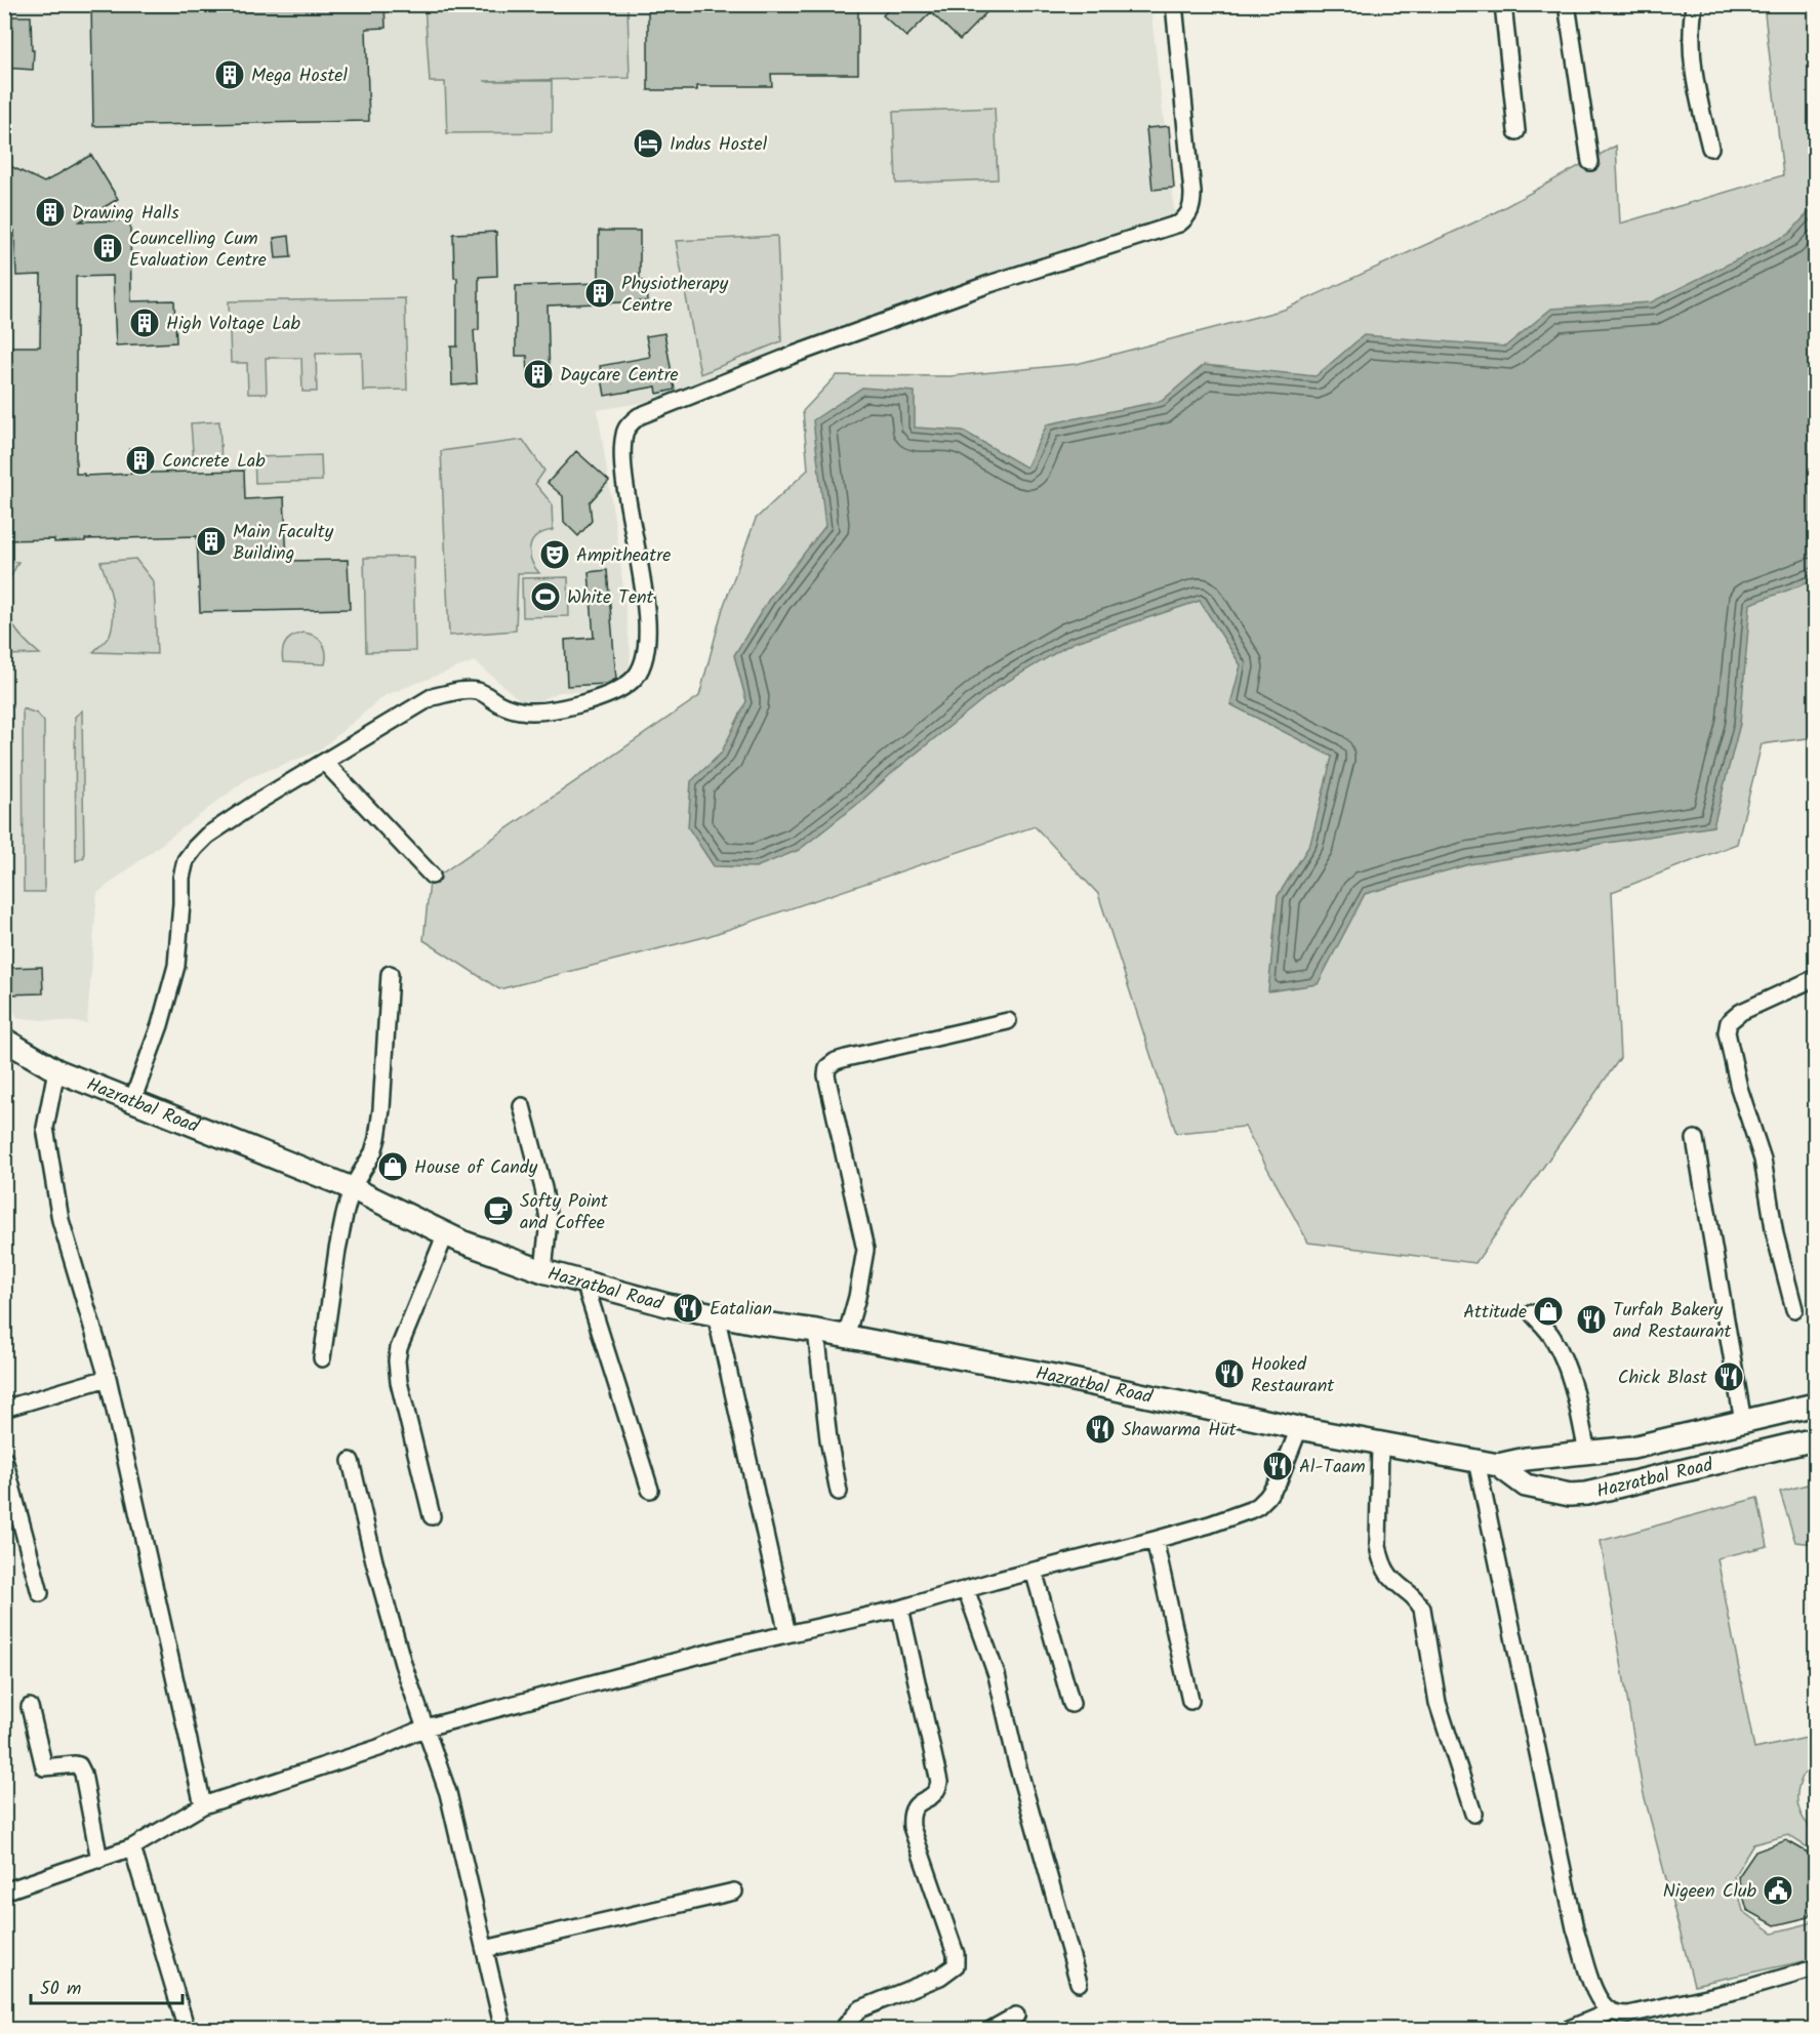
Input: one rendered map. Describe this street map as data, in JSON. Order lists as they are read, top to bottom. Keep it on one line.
{"streets":{"main road":["Hazratbal Road"]},"places":{"building":["Mega Hostel","Drawing Halls","Councelling Cum Evaluation Centre","Physiotherapy Centre","High Voltage Lab","Daycare Centre","Concrete Lab","Main Faculty Building"],"hotel":["Indus Hostel"],"theatre":["Ampitheatre"],"sports":["White Tent"],"shop":["House of Candy","Attitude"],"cafe":["Softy Point and Coffee"],"restaurant":["Eatalian","Turfah Bakery and Restaurant","Hooked Restaurant","Chick Blast","Shawarma Hut","Al-Taam"],"public building":["Nigeen Club"]},"scale_bar":"50 m"}
